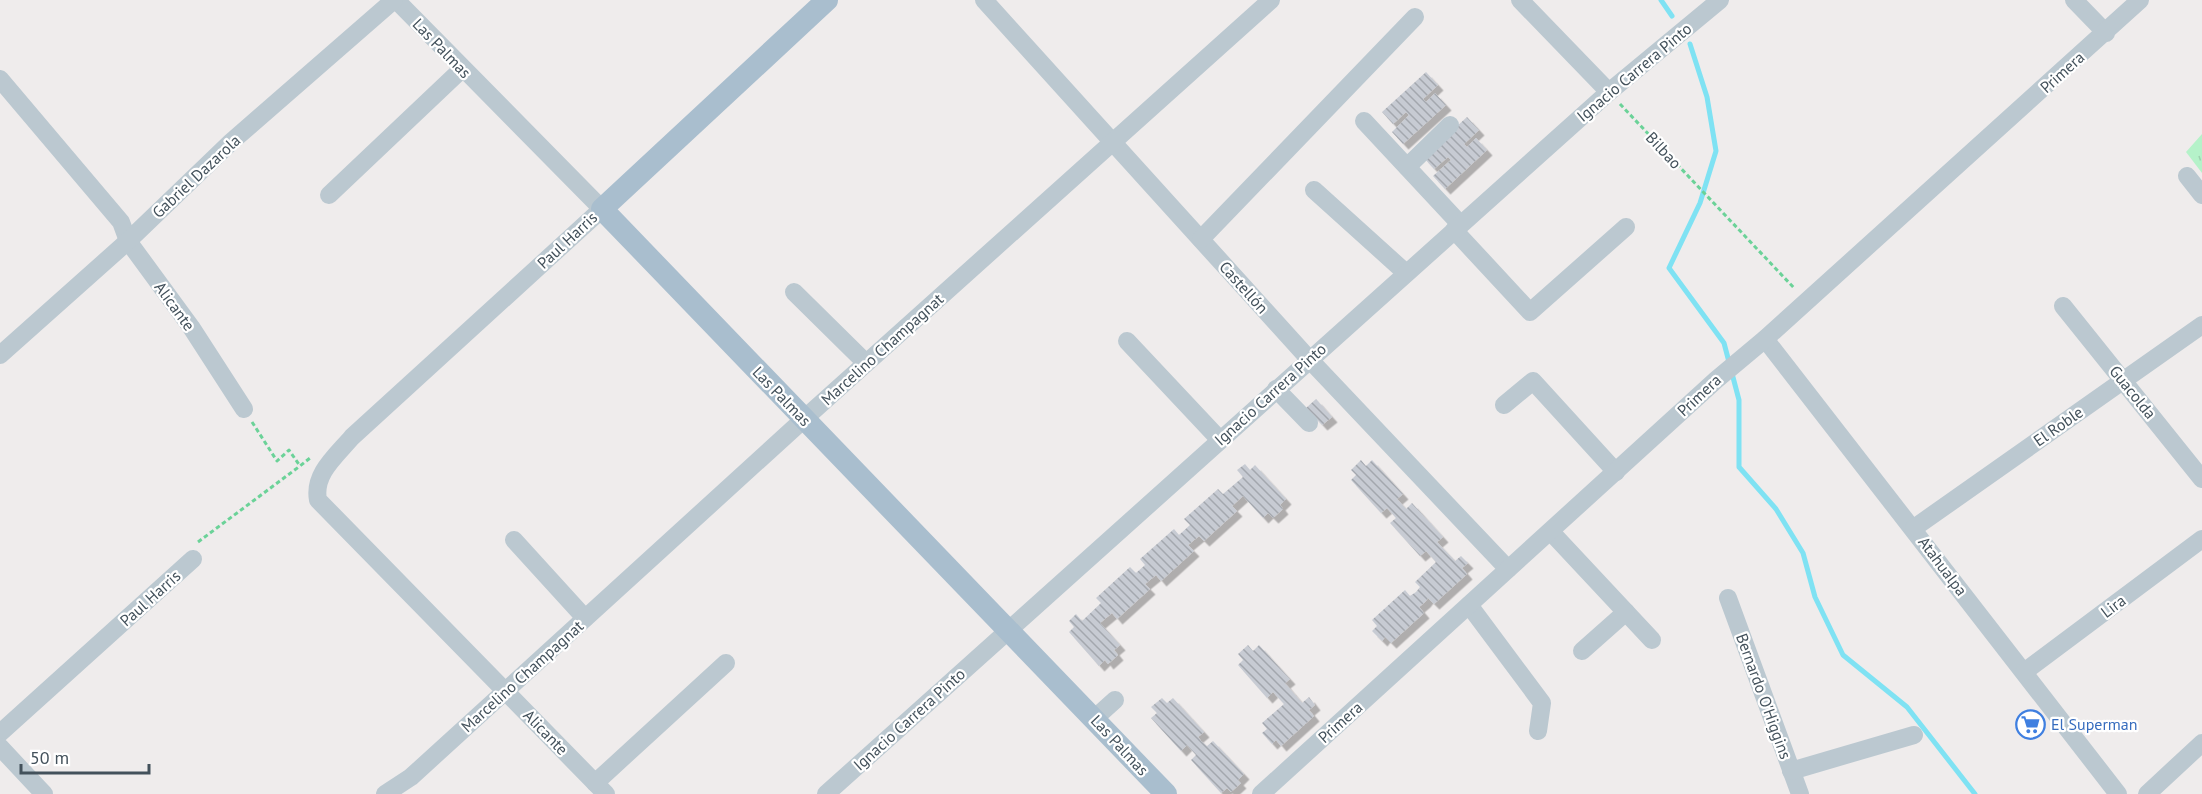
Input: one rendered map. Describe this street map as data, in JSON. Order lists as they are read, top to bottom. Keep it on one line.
{"streets":{"main road":["Las Palmas","Paul Harris"],"street":["Ignacio Carrera Pinto","Primera","Gabriel Dazarola","Castellón","Alicante","Marcelino Champagnat","Guacolda","El Roble","Atahualpa","Lira","Bernardo O'Higgins"],"path":["Bilbao"]},"crossings":[["Las Palmas","Ignacio Carrera Pinto"],["Las Palmas","Gabriel Dazarola"],["Las Palmas","Paul Harris"],["Las Palmas","Marcelino Champagnat"],["Ignacio Carrera Pinto","Bilbao"],["Ignacio Carrera Pinto","Castellón"],["Primera","Bilbao"],["Primera","Castellón"],["Primera","Atahualpa"],["Gabriel Dazarola","Alicante"],["Paul Harris","Alicante"],["Castellón","Marcelino Champagnat"],["Alicante","Marcelino Champagnat"],["Guacolda","El Roble"],["El Roble","Atahualpa"],["Atahualpa","Lira"]],"places":{"supermarket":["El Superman"]},"scale_bar":"50 m"}
